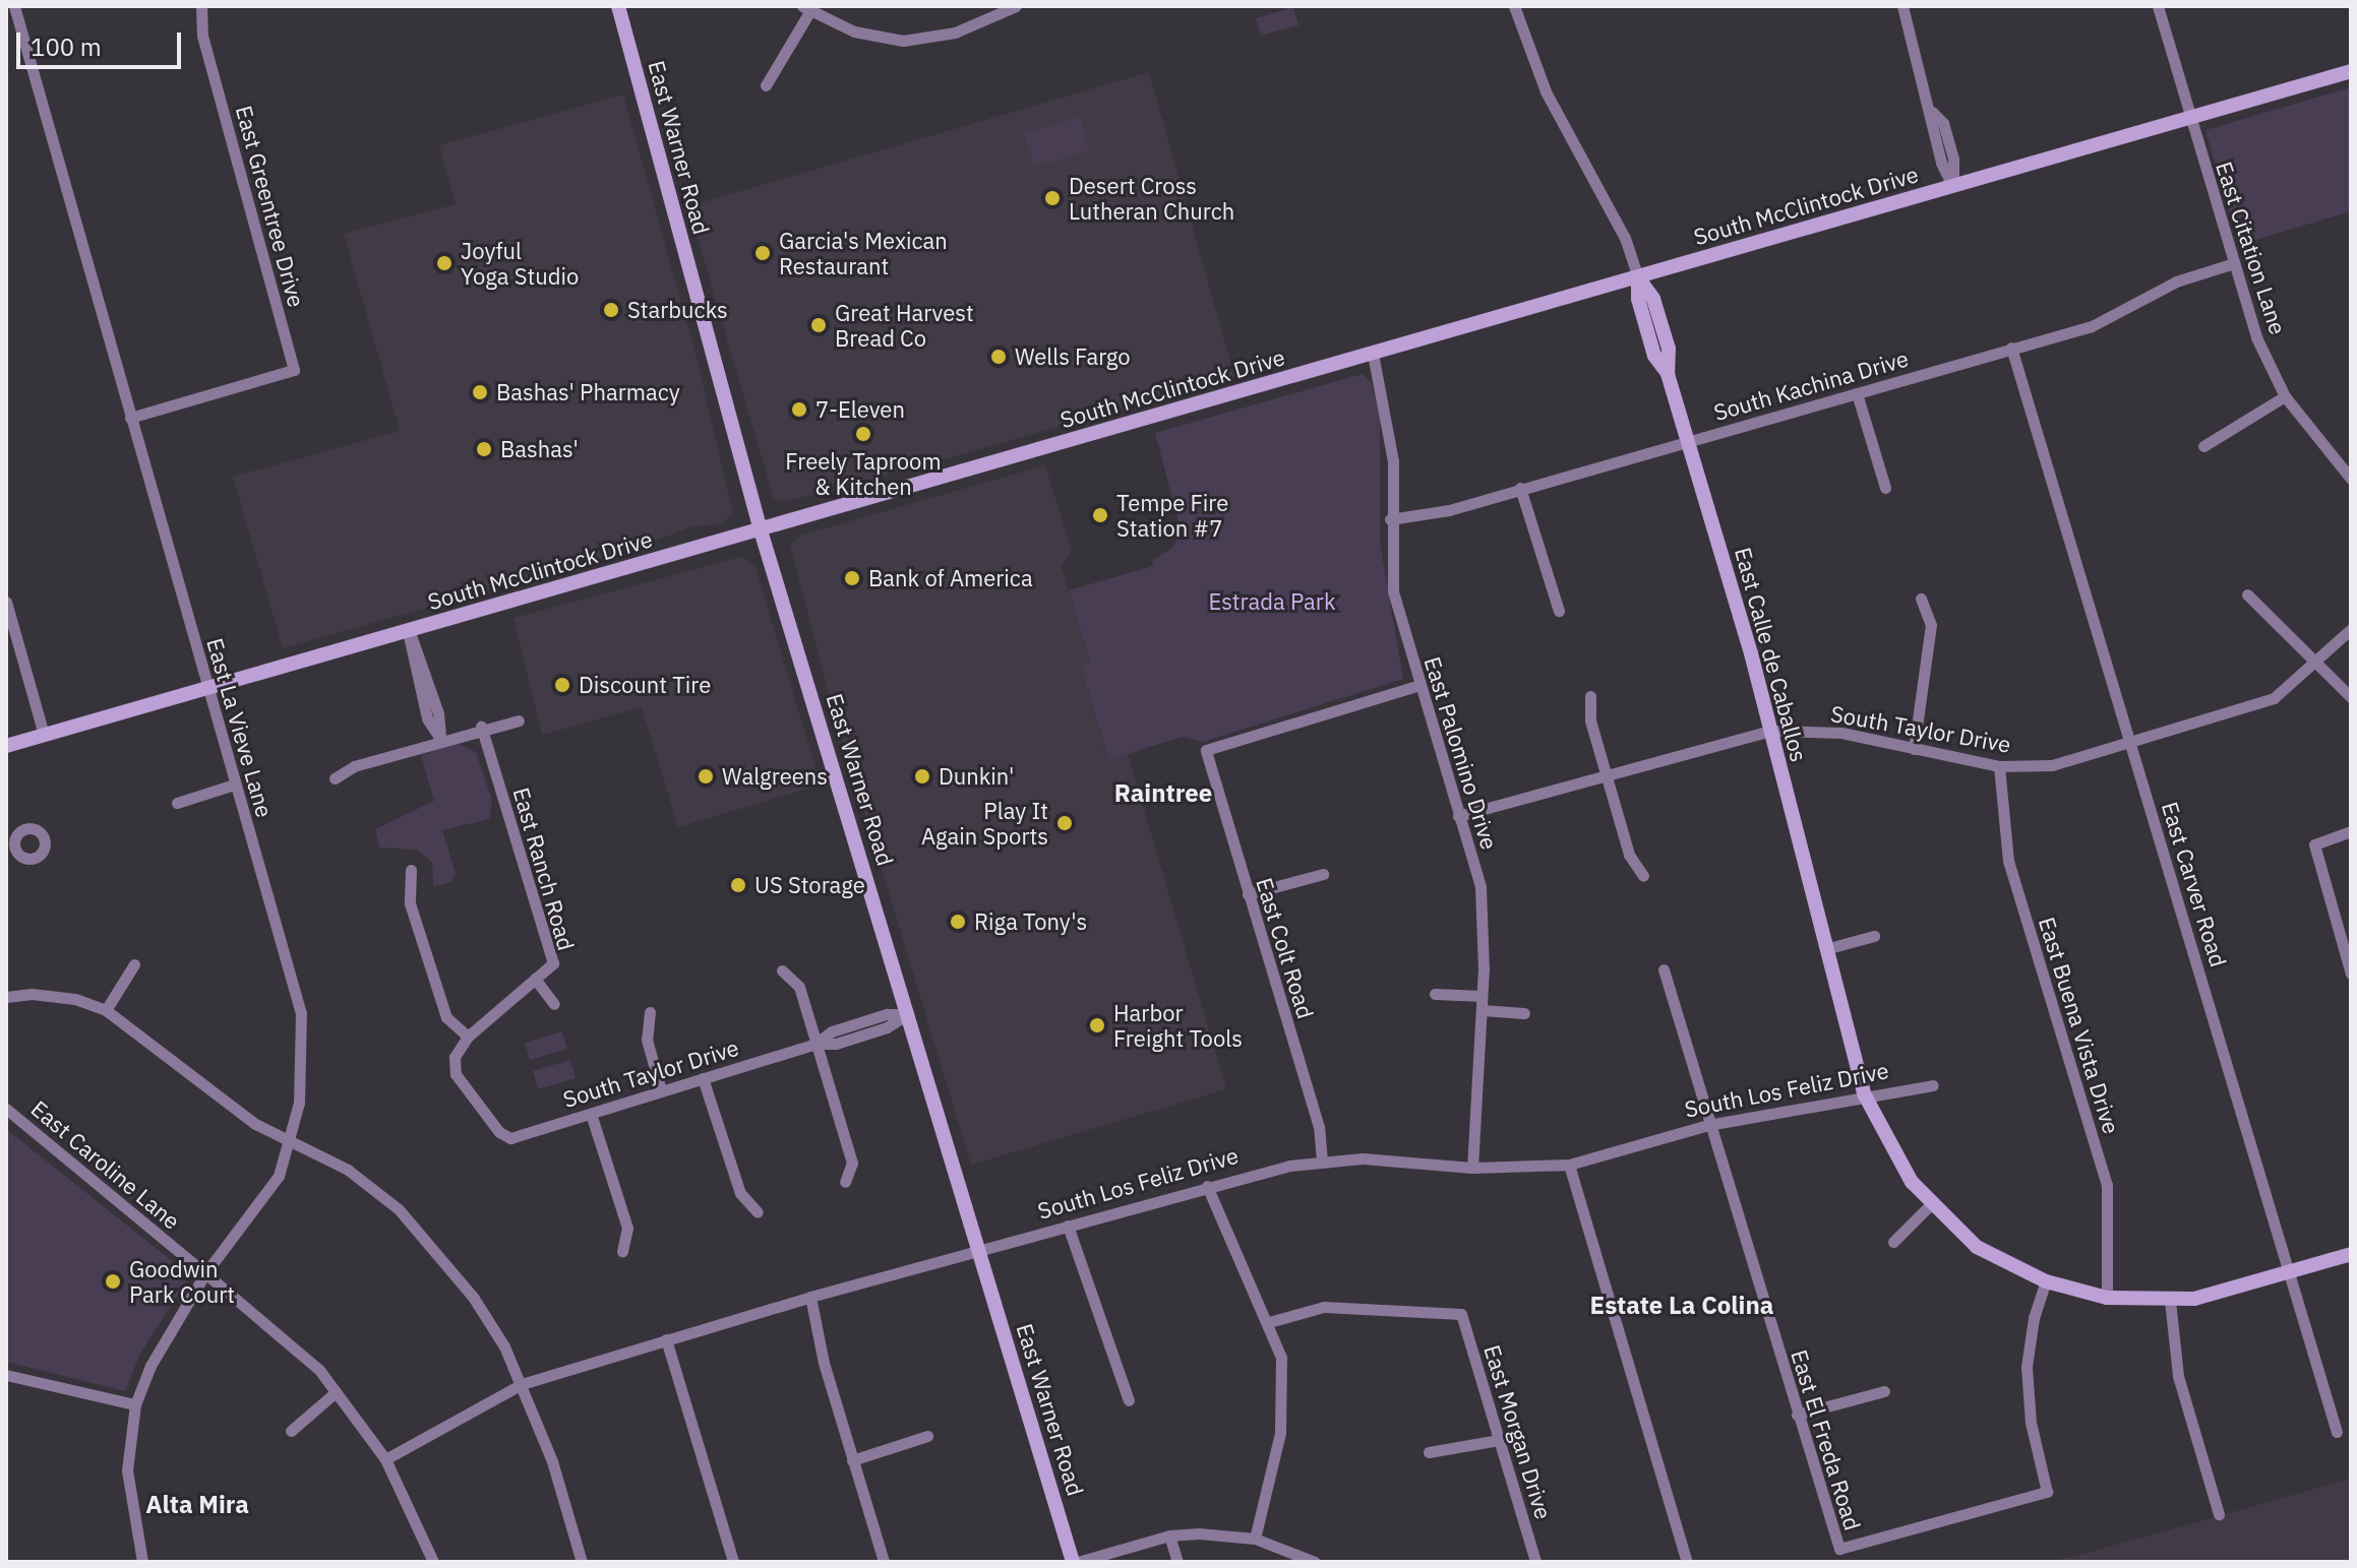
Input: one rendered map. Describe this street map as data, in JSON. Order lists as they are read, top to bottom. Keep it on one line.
{"streets":{"main road":["East Warner Road","South McClintock Drive","East Calle de Caballos"],"street":["East Greentree Drive","East Citation Lane","South Kachina Drive","East La Vieve Lane","South Taylor Drive","East Palomino Drive","East Ranch Road","East Carver Road","East Colt Road","East Buena Vista Drive","South Los Feliz Drive","East Caroline Lane","East Morgan Drive","East El Freda Road"]},"crossings":[["East Warner Road","South McClintock Drive"],["East Warner Road","South Taylor Drive"],["East Warner Road","South Los Feliz Drive"],["South McClintock Drive","East Citation Lane"],["South McClintock Drive","East Calle de Caballos"],["South McClintock Drive","East La Vieve Lane"],["South McClintock Drive","East Palomino Drive"],["East Greentree Drive","East La Vieve Lane"],["East Citation Lane","South Kachina Drive"],["South Kachina Drive","East Calle de Caballos"],["South Kachina Drive","East Palomino Drive"],["South Kachina Drive","East Carver Road"],["East Calle de Caballos","South Taylor Drive"],["East Calle de Caballos","East Carver Road"],["East Calle de Caballos","East Buena Vista Drive"],["East Calle de Caballos","South Los Feliz Drive"],["East Calle de Caballos","East El Freda Road"],["East La Vieve Lane","East Caroline Lane"],["South Taylor Drive","East Palomino Drive"],["South Taylor Drive","East Ranch Road"],["South Taylor Drive","East Carver Road"],["South Taylor Drive","East Buena Vista Drive"],["East Palomino Drive","East Colt Road"],["East Palomino Drive","South Los Feliz Drive"],["East Colt Road","South Los Feliz Drive"],["South Los Feliz Drive","East El Freda Road"]],"districts":["Raintree","Estate La Colina","Alta Mira"],"parks":["Estrada Park"],"places":["Desert Cross Lutheran Church","Garcia's Mexican Restaurant","Joyful Yoga Studio","Starbucks","Great Harvest Bread Co","Wells Fargo","Bashas' Pharmacy","7-Eleven","Freely Taproom & Kitchen","Bashas'","Tempe Fire Station #7","Bank of America","Discount Tire","Walgreens","Dunkin'","Play It Again Sports","US Storage","Riga Tony's","Harbor Freight Tools","Goodwin Park Court"],"scale_bar":"100 m"}
